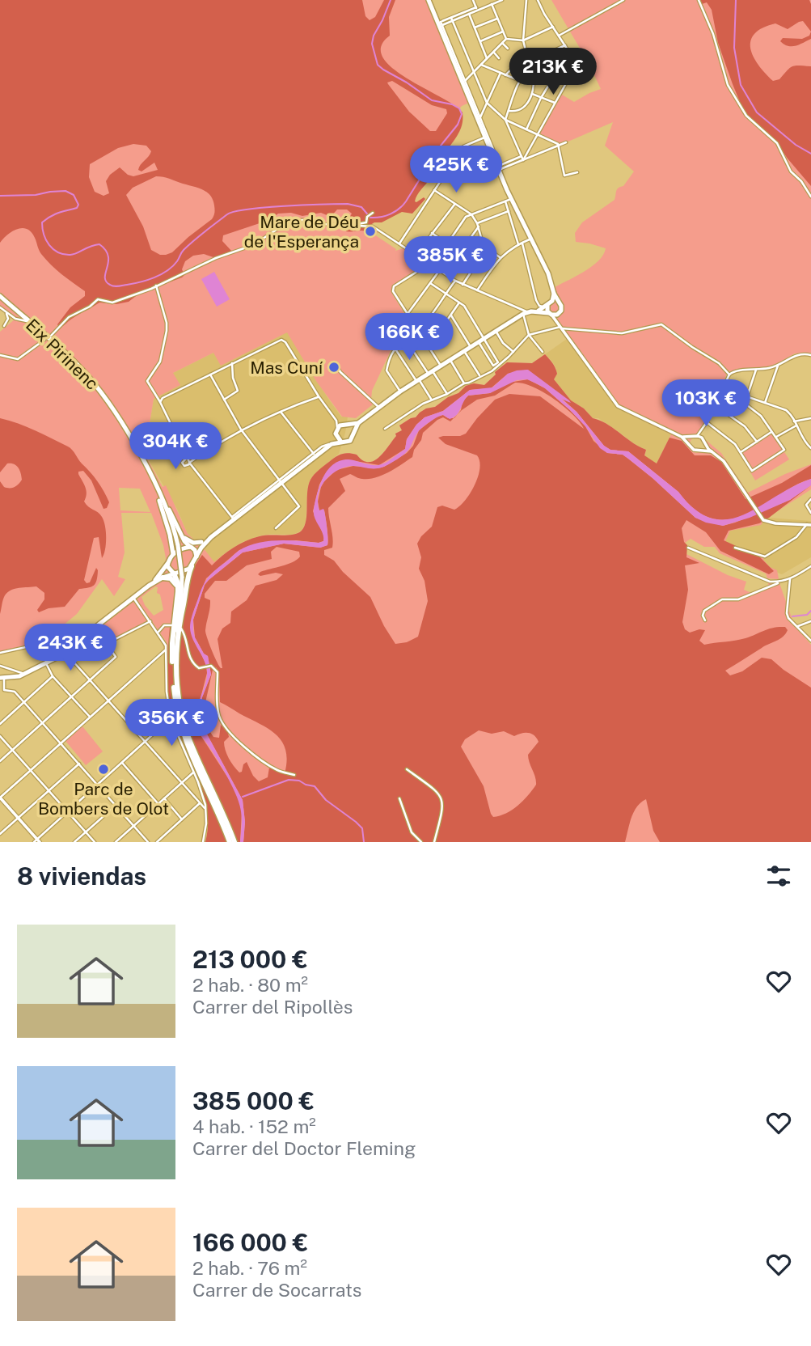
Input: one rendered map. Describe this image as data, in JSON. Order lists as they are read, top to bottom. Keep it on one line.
{"streets":{"highway":["Eix Pirinenc"]},"places":["Mare de Déu de l'Esperança","Mas Cuní","Parc de Bombers de Olot"],"page":{"price":["213K €","425K €","385K €","166K €","103K €","304K €","243K €","356K €"],"heading":"8 viviendas","list":[{"name":"213 000 €","note":"2 hab. · 80 m² · Carrer del Ripollès"},{"name":"385 000 €","note":"4 hab. · 152 m² · Carrer del Doctor Fleming"},{"name":"166 000 €","note":"2 hab. · 76 m² · Carrer de Socarrats"}]}}
